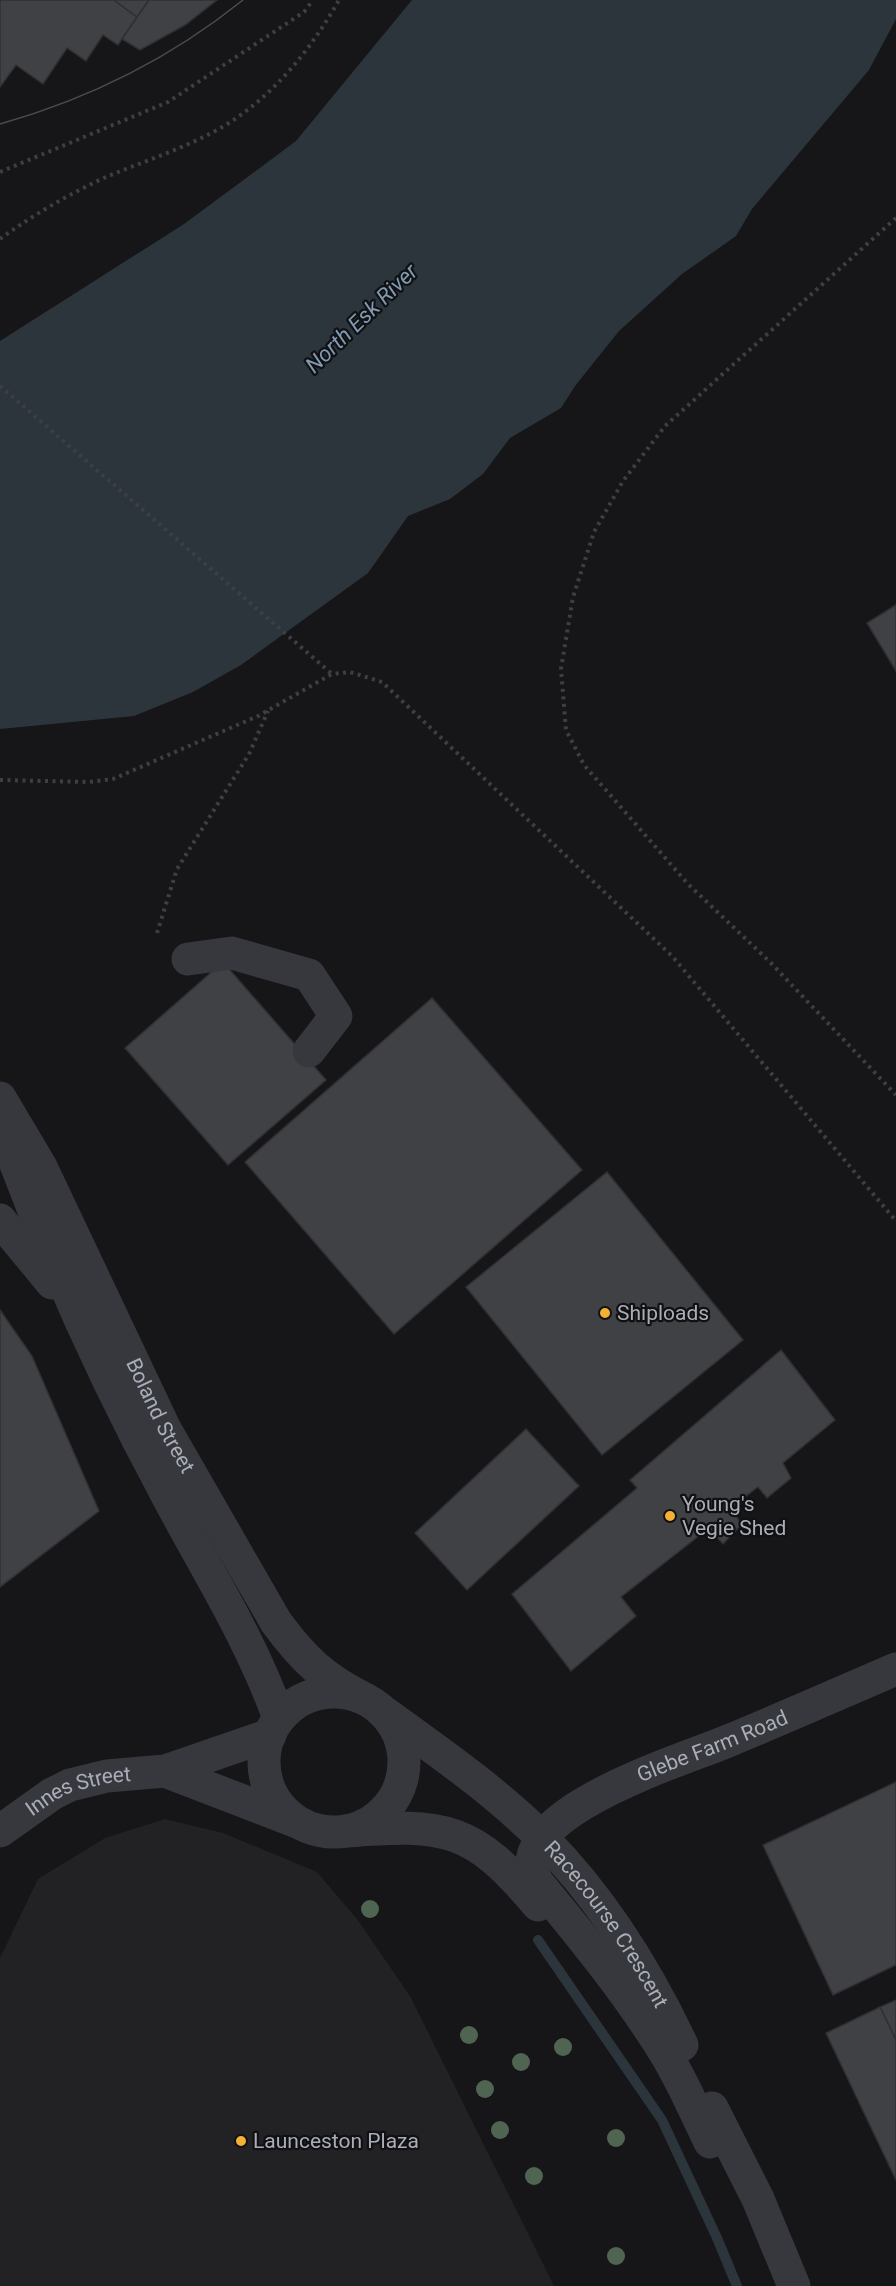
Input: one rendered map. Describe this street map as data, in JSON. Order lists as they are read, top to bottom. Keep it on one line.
{"streets":{"street":["Boland Street","Glebe Farm Road","Innes Street","Racecourse Crescent"]},"crossings":[["Boland Street","Innes Street"],["Boland Street","Racecourse Crescent"],["Glebe Farm Road","Racecourse Crescent"],["Innes Street","Racecourse Crescent"]],"water":["North Esk River"],"places":["Shiploads","Young's Vegie Shed","Launceston Plaza"]}
